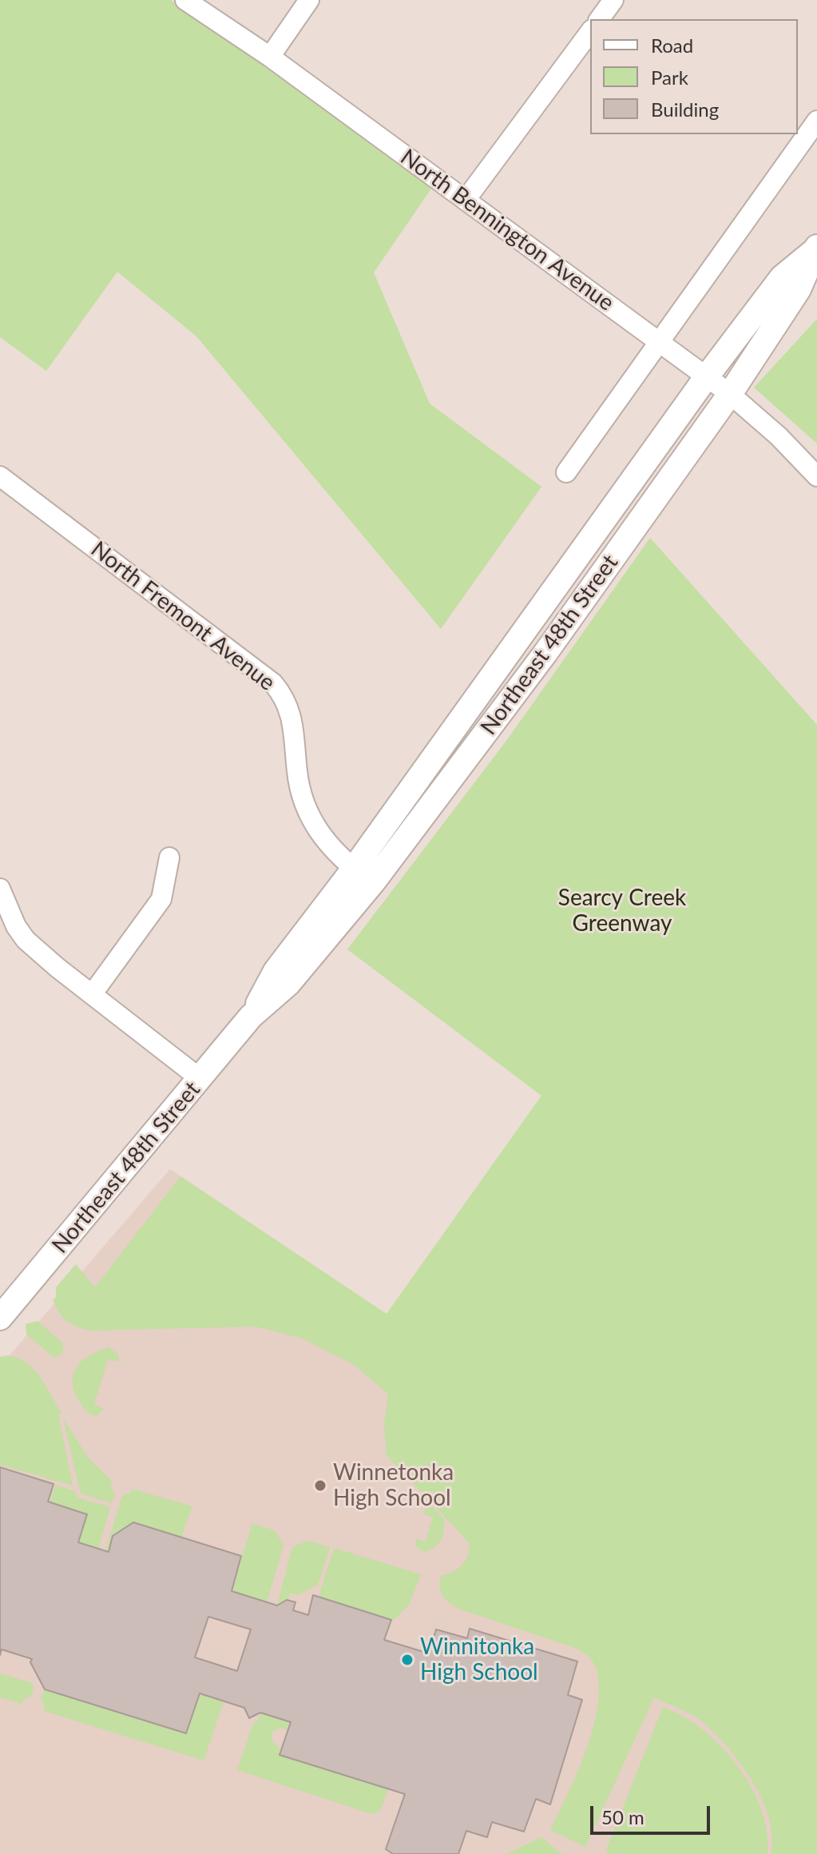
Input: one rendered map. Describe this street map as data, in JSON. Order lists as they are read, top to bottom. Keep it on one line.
{"streets":{"street":["North Bennington Avenue","North Fremont Avenue","Northeast 48th Street"]},"crossings":[["North Bennington Avenue","Northeast 48th Street"],["North Fremont Avenue","Northeast 48th Street"]],"parks":["Searcy Creek Greenway"],"places":["Winnetonka High School","Winnitonka High School"],"legend":["Road","Park","Building"],"scale_bar":"50 m"}
